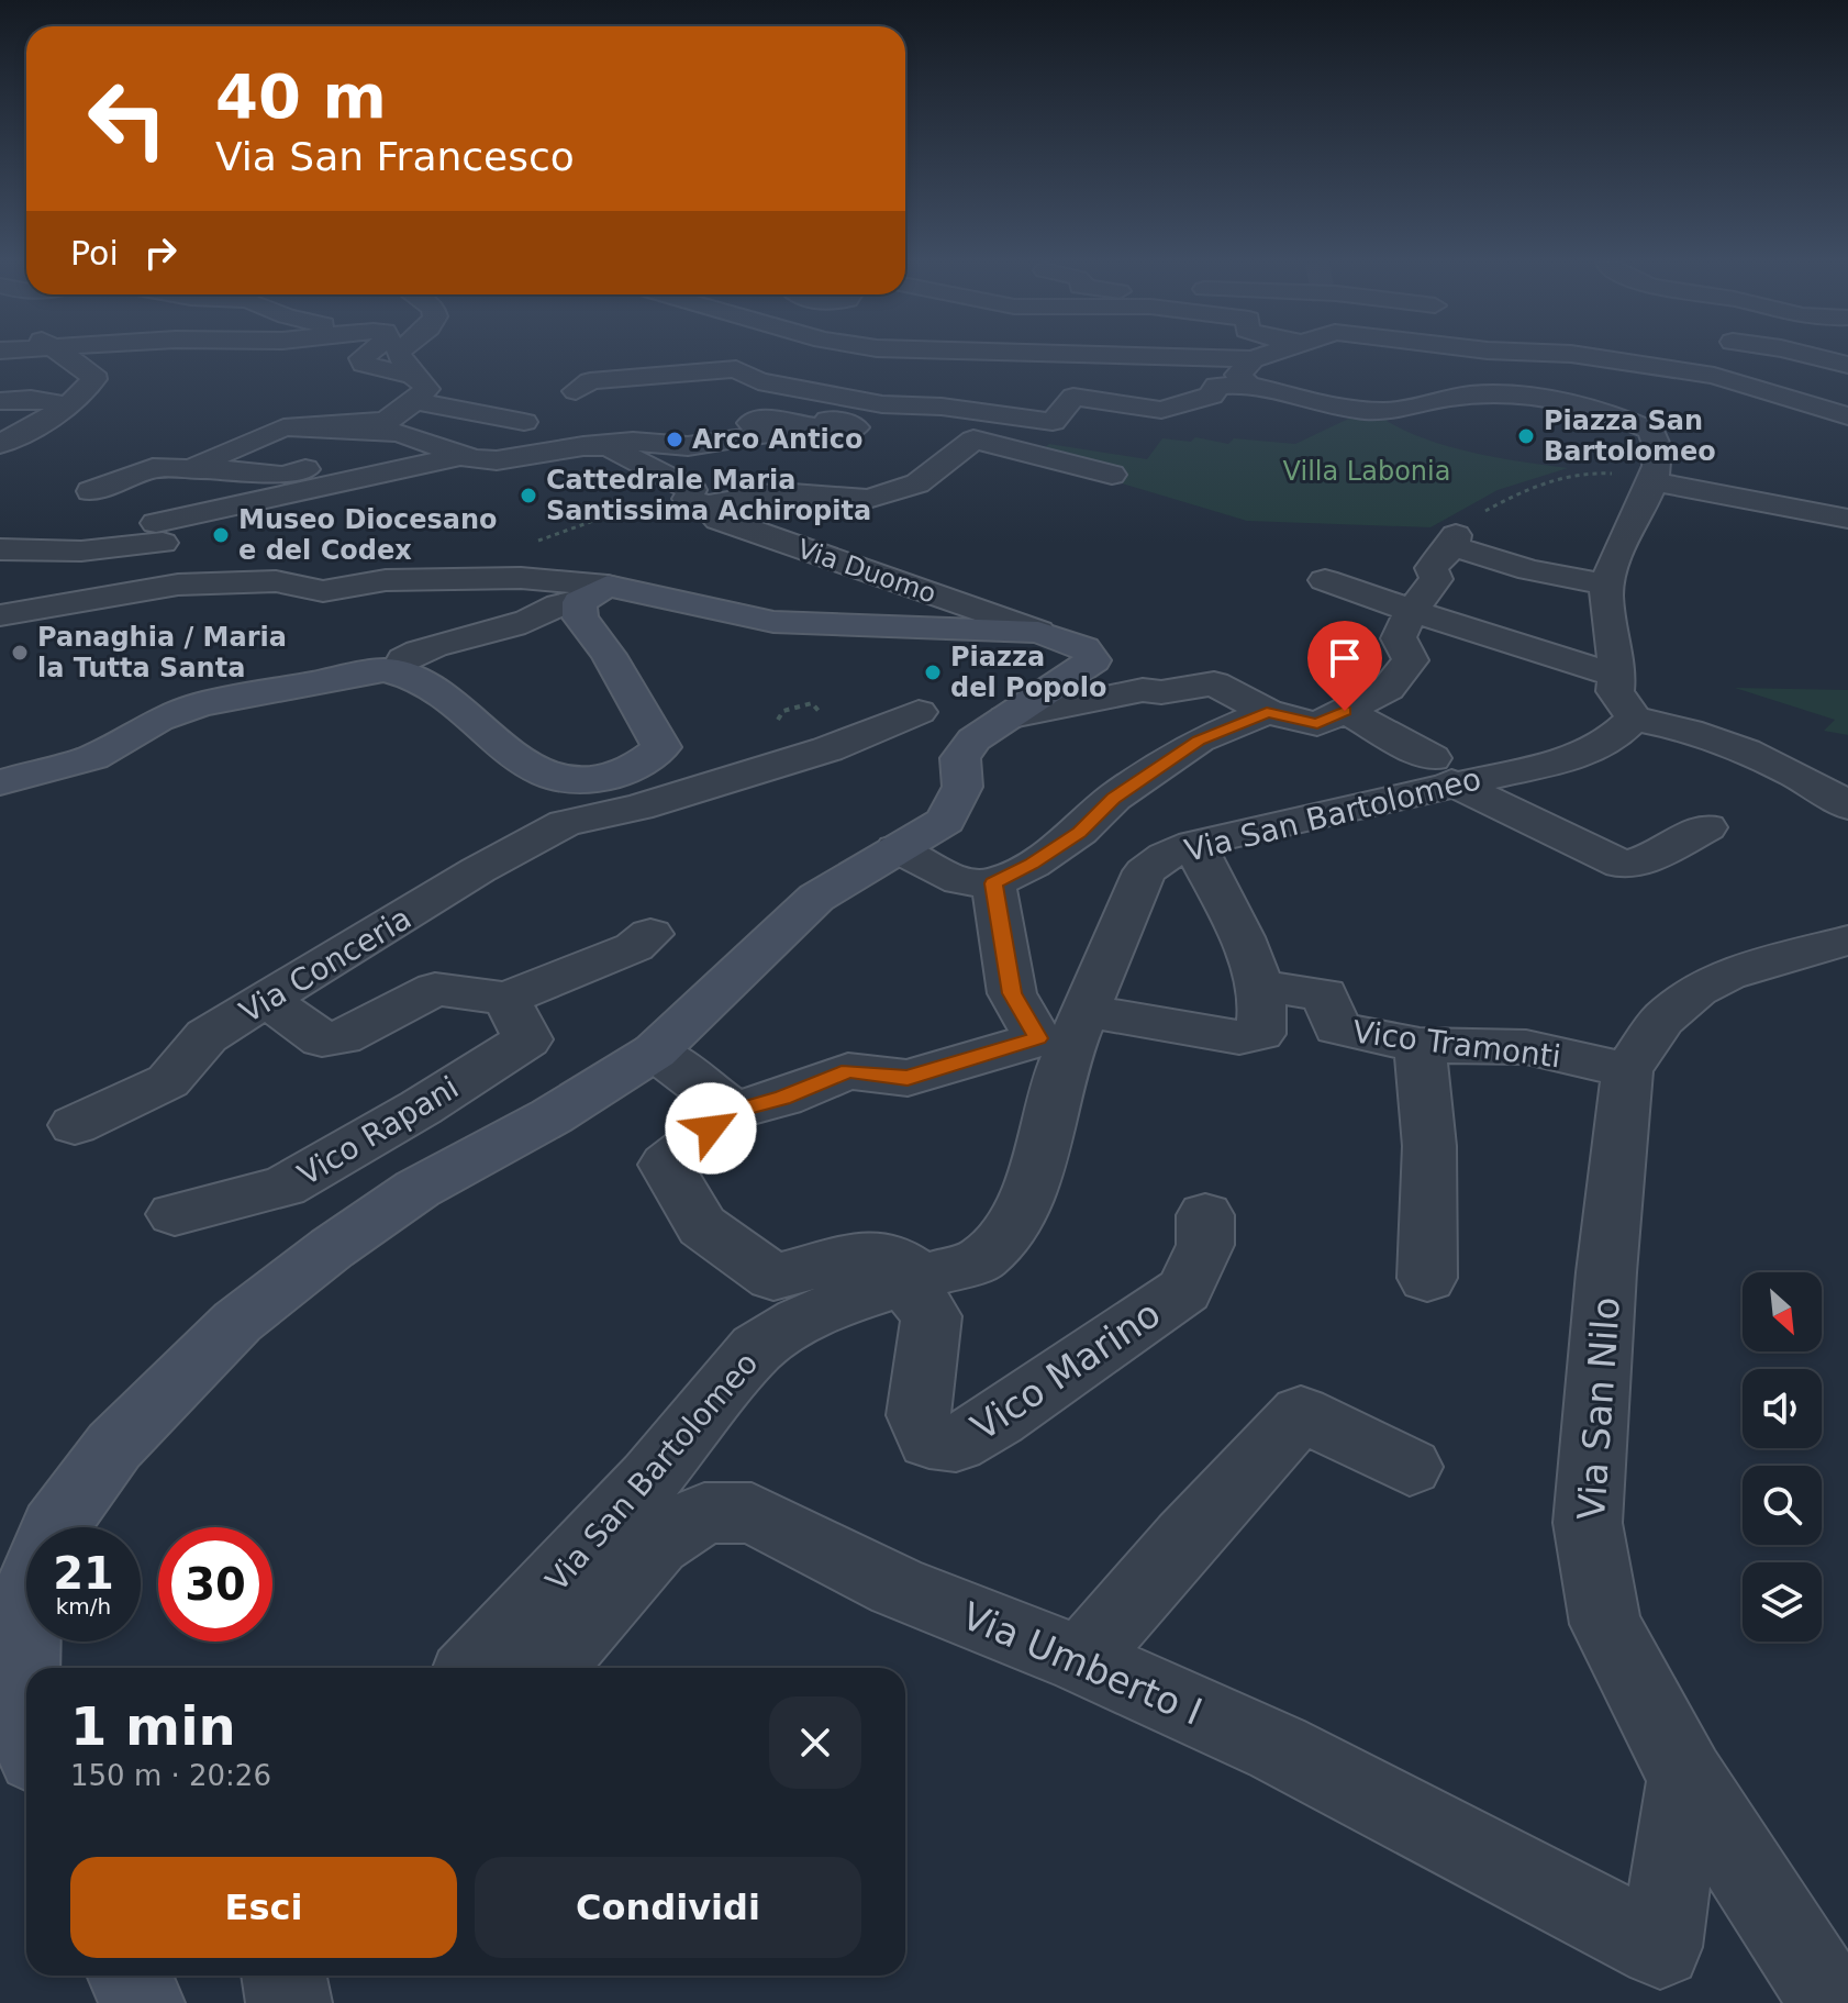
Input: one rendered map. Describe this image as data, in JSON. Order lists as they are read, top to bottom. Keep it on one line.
{"streets":{"street":["Via Duomo","Via San Bartolomeo","Via Conceria","Vico Tramonti","Vico Rapani","Vico Marino","Via San Nilo","Via Umberto I"]},"crossings":[["Via San Bartolomeo","Vico Marino"],["Vico Tramonti","Via San Nilo"],["Via San Nilo","Via Umberto I"]],"parks":["Villa Labonia"],"places":["Piazza San Bartolomeo","Arco Antico","Cattedrale Maria Santissima Achiropita","Museo Diocesano e del Codex","Panaghia / Maria la Tutta Santa","Piazza del Popolo"],"north":"bottom right","page":{"turn":["40 m","Via San Francesco"],"then":"Poi","speed":"21 km/h","limit":"30","heading":["1 min","150 m · 20:26"],"buttons":["Esci","Condividi"]}}
